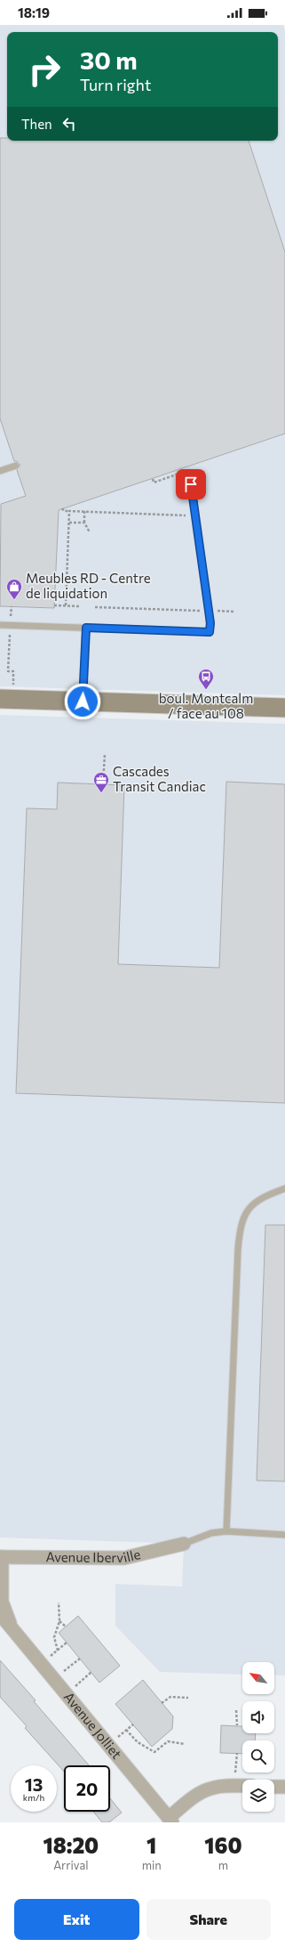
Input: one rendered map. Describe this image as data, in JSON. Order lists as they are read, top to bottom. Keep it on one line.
{"streets":{"street":["Avenue Iberville","Avenue Jolliet"]},"crossings":[["Avenue Iberville","Avenue Jolliet"]],"places":{"shop":["Meubles RD - Centre de liquidation"],"bus stop":["boul. Montcalm / face au 108"],"office":["Cascades Transit Candiac"]},"north":"top left","page":{"status":"18:19","turn":["30 m","Turn right"],"then":"Then","speed":"13 km/h","limit":"20","eta":["18:20","Arrival","1","min","160","m"],"buttons":["Exit","Share"]}}
